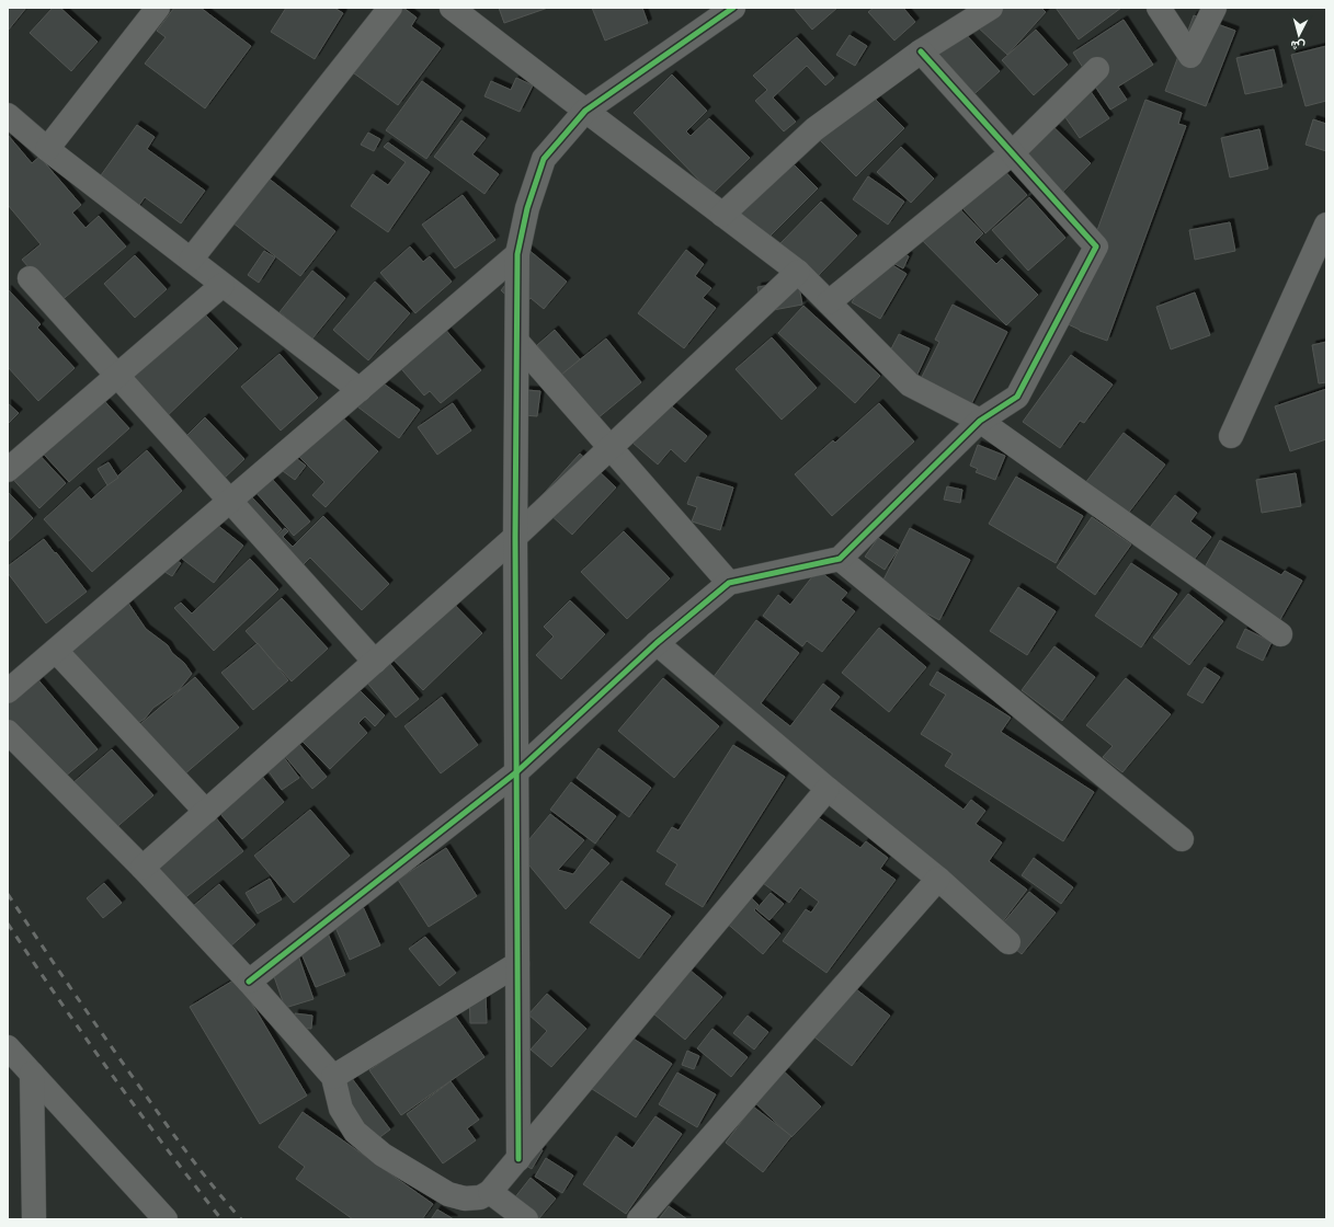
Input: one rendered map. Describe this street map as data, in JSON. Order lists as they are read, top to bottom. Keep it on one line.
{"north":"bottom"}
